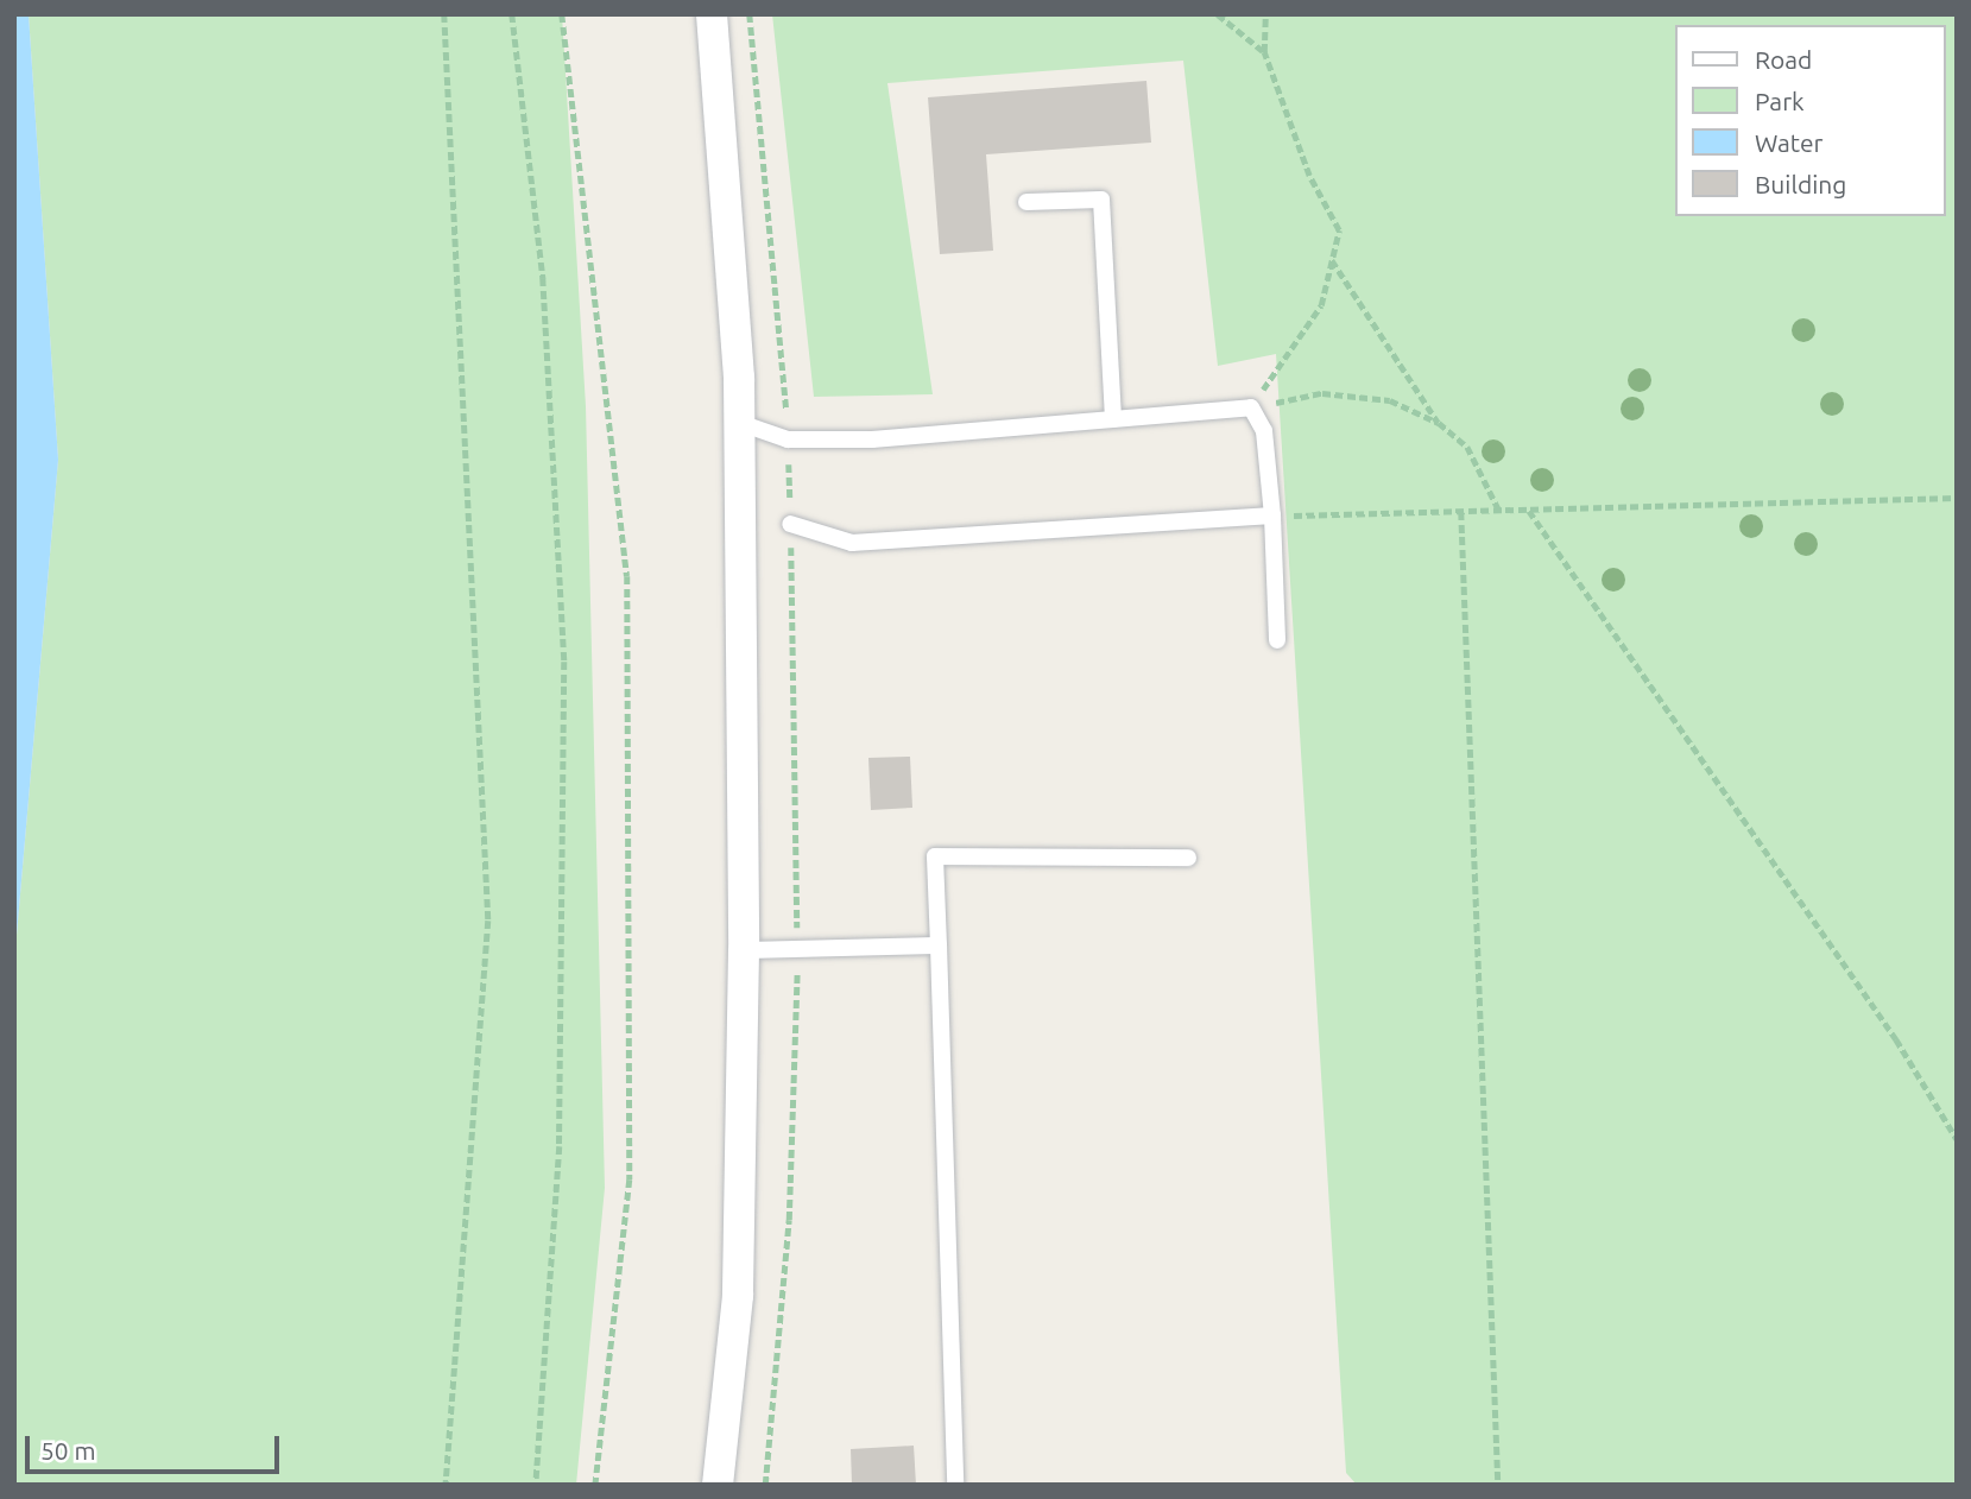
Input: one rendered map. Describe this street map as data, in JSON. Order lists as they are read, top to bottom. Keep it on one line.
{"legend":["Road","Park","Water","Building"],"scale_bar":"50 m"}
